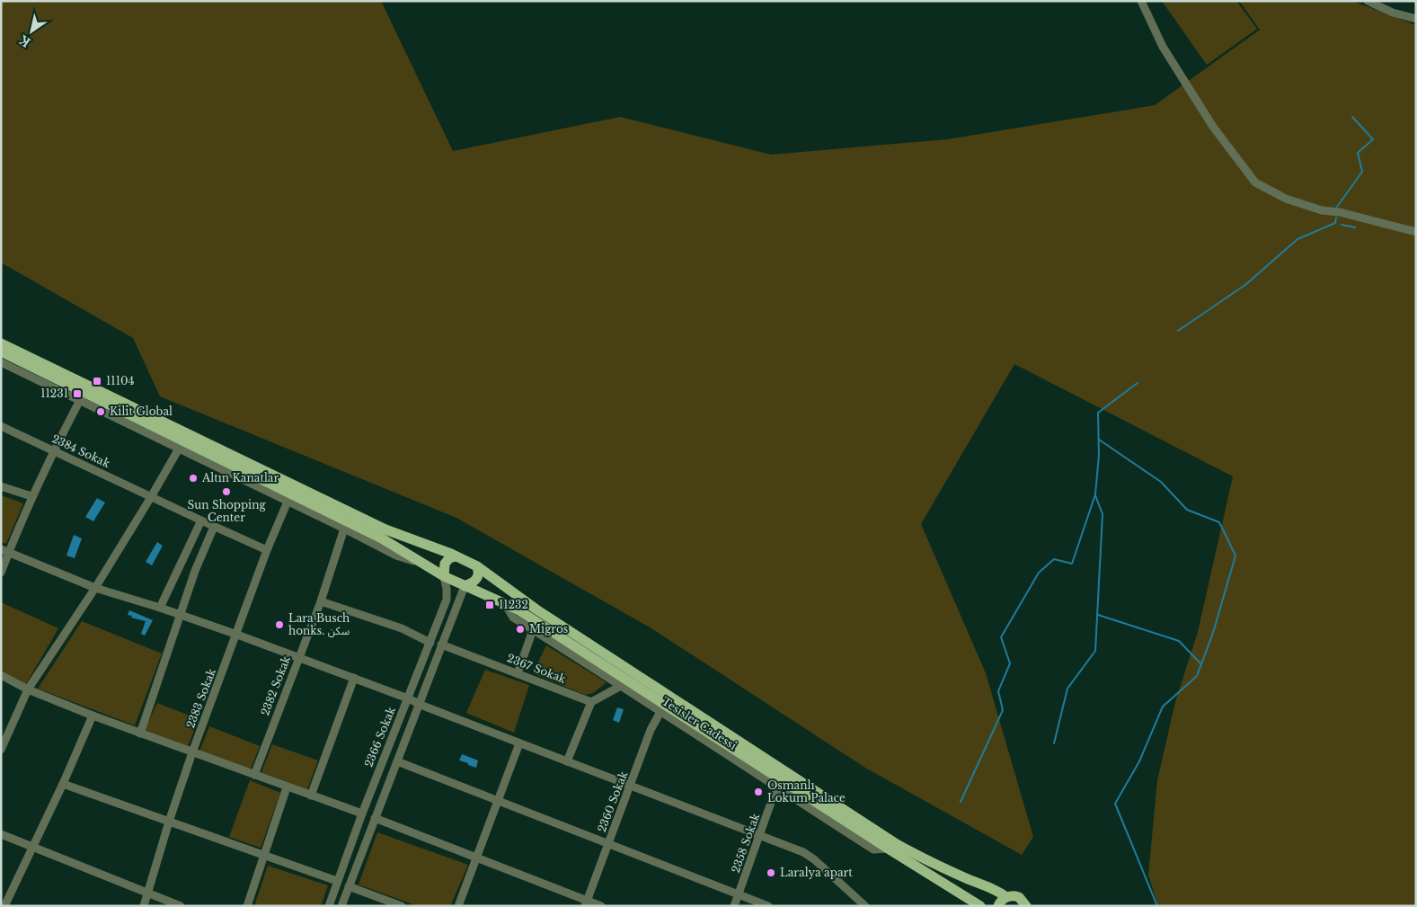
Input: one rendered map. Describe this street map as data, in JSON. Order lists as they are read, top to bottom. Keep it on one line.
{"streets":{"street":["2384 Sokak","2367 Sokak","2382 Sokak","2383 Sokak","Tesisler Cadessi","2366 Sokak","2360 Sokak","2358 Sokak"]},"crossings":[["2384 Sokak","2383 Sokak"],["2367 Sokak","2366 Sokak"],["Tesisler Cadessi","2360 Sokak"],["Tesisler Cadessi","2358 Sokak"]],"places":{"transit":["11104","11231","11232"],"other":["Kilit Global","Altın Kanatlar","Sun Shopping Center","Lara Busch honks. سكن","Migros","Osmanlı Lokum Palace","Laralya apart"]},"north":"bottom left"}
